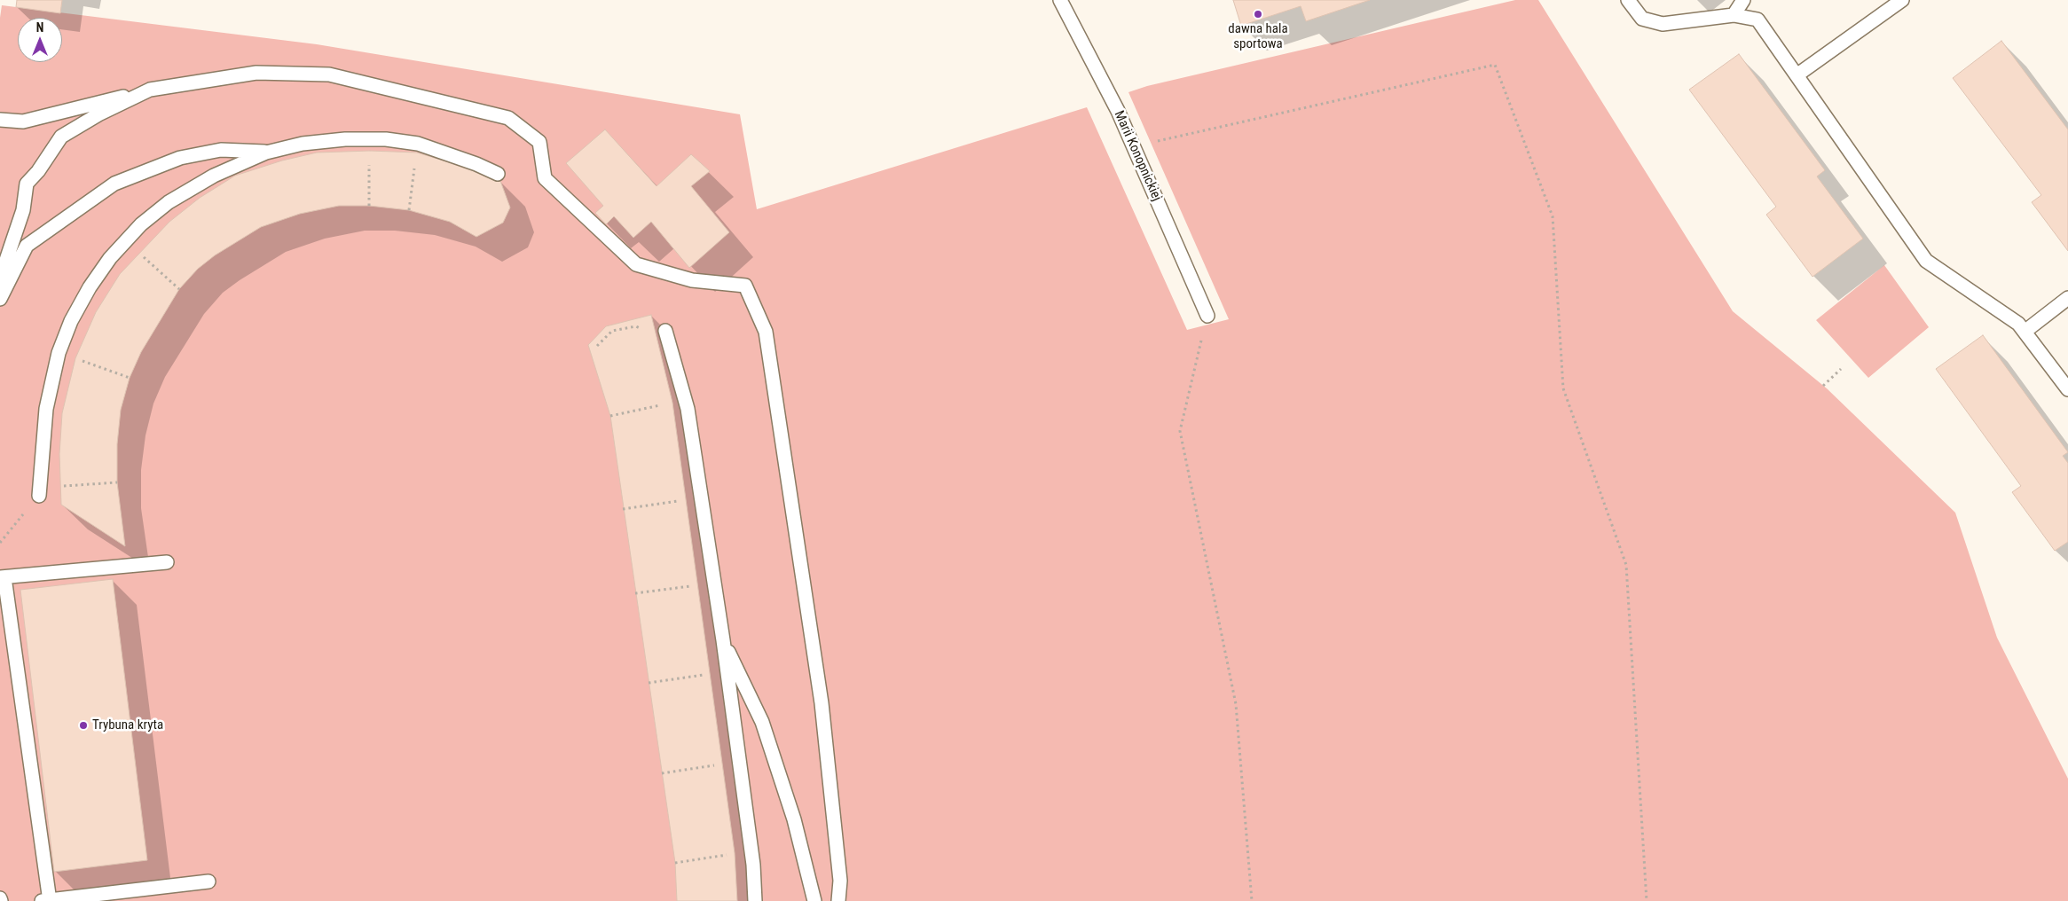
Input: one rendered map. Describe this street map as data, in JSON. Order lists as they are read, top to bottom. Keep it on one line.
{"streets":{"lane":["Marii Konopnickiej"]},"places":["dawna hala sportowa","Trybuna kryta"],"north":"top"}
